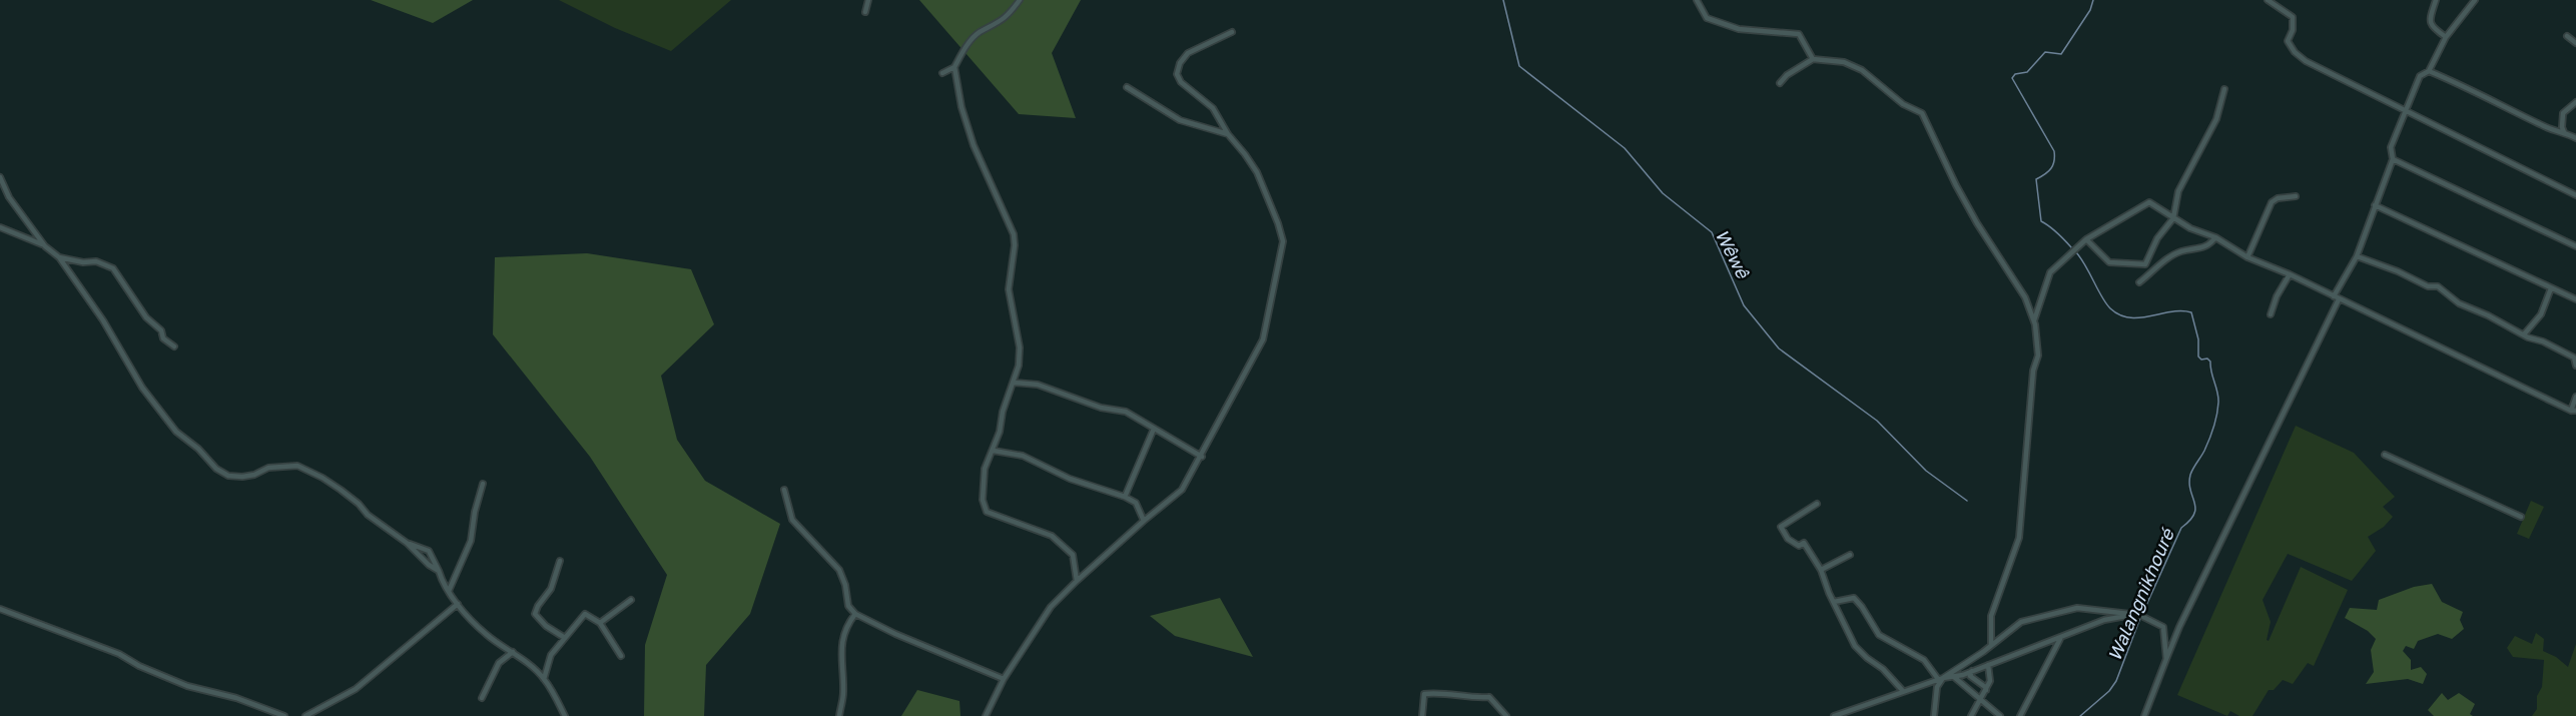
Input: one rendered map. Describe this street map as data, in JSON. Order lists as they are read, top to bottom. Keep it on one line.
{"water":["Wêwê","Walangnikhouré"]}
